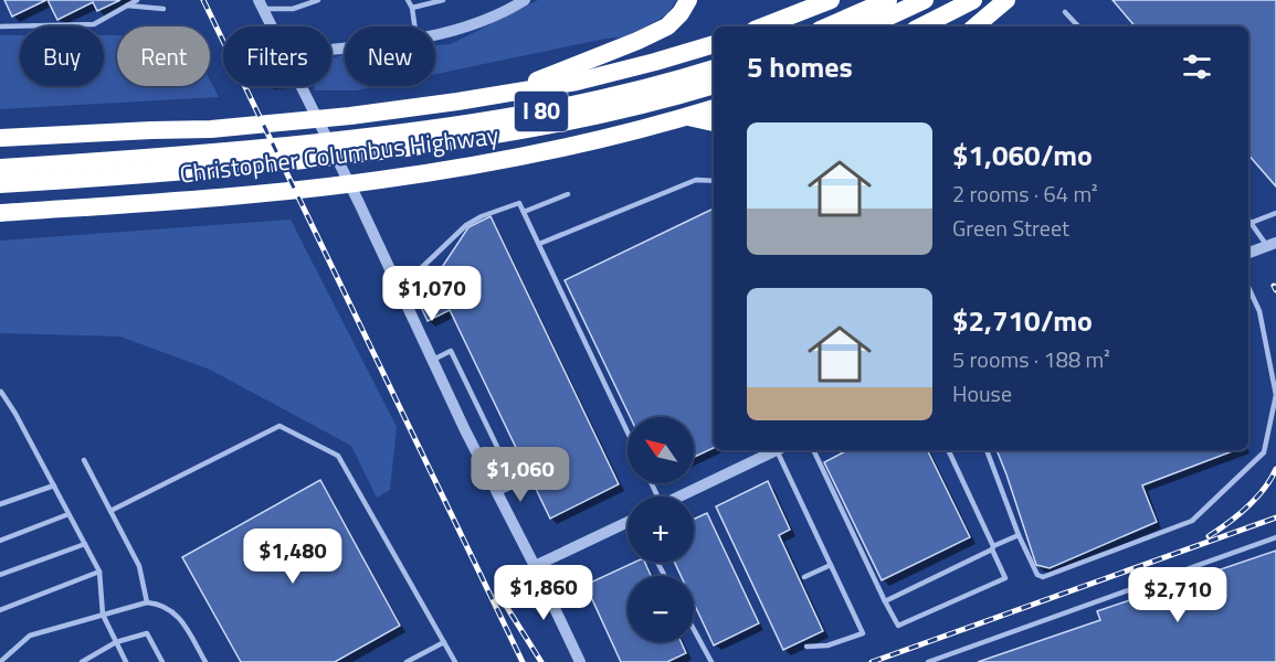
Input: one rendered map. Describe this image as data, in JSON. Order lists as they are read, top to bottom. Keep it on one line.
{"streets":{"highway":["I 80","Christopher Columbus Highway"]},"north":"top left","page":{"chip":["Buy","Rent","Filters","New"],"heading":"5 homes","list":[{"name":"$1,060/mo","note":"2 rooms · 64 m² · Green Street"},{"name":"$2,710/mo","note":"5 rooms · 188 m² · House"}],"price":["$1,070","$1,060","$1,480","$1,860","$2,710"],"map_buttons":["+","−"]}}
